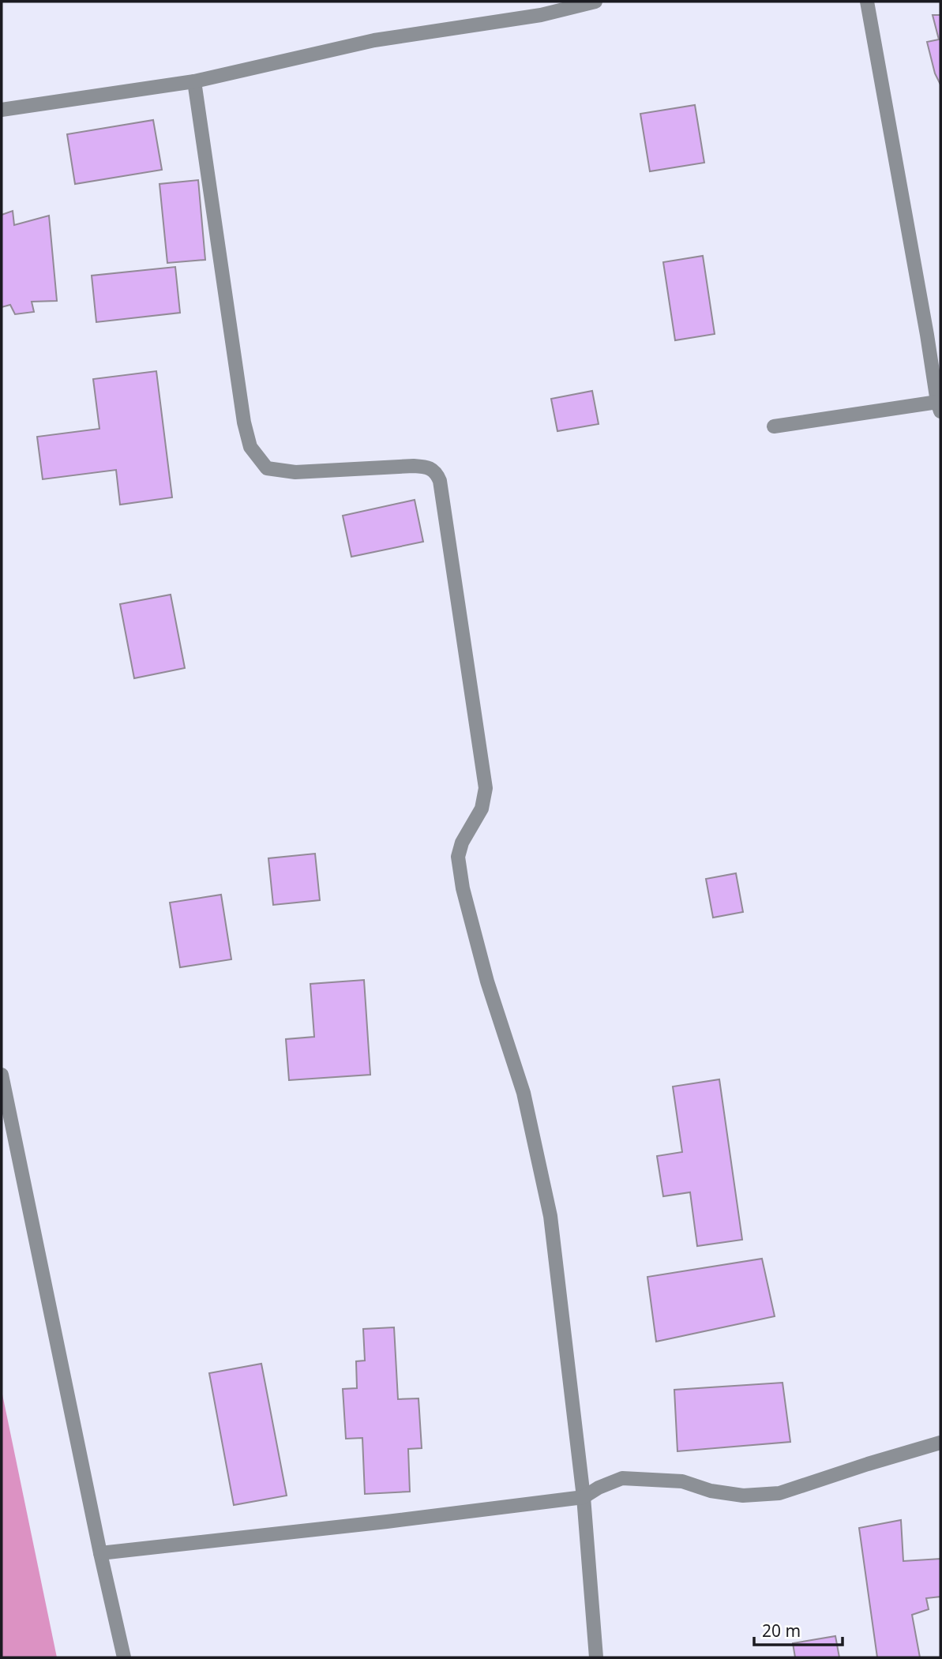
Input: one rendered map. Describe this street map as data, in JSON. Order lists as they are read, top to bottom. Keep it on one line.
{"scale_bar":"20 m"}
